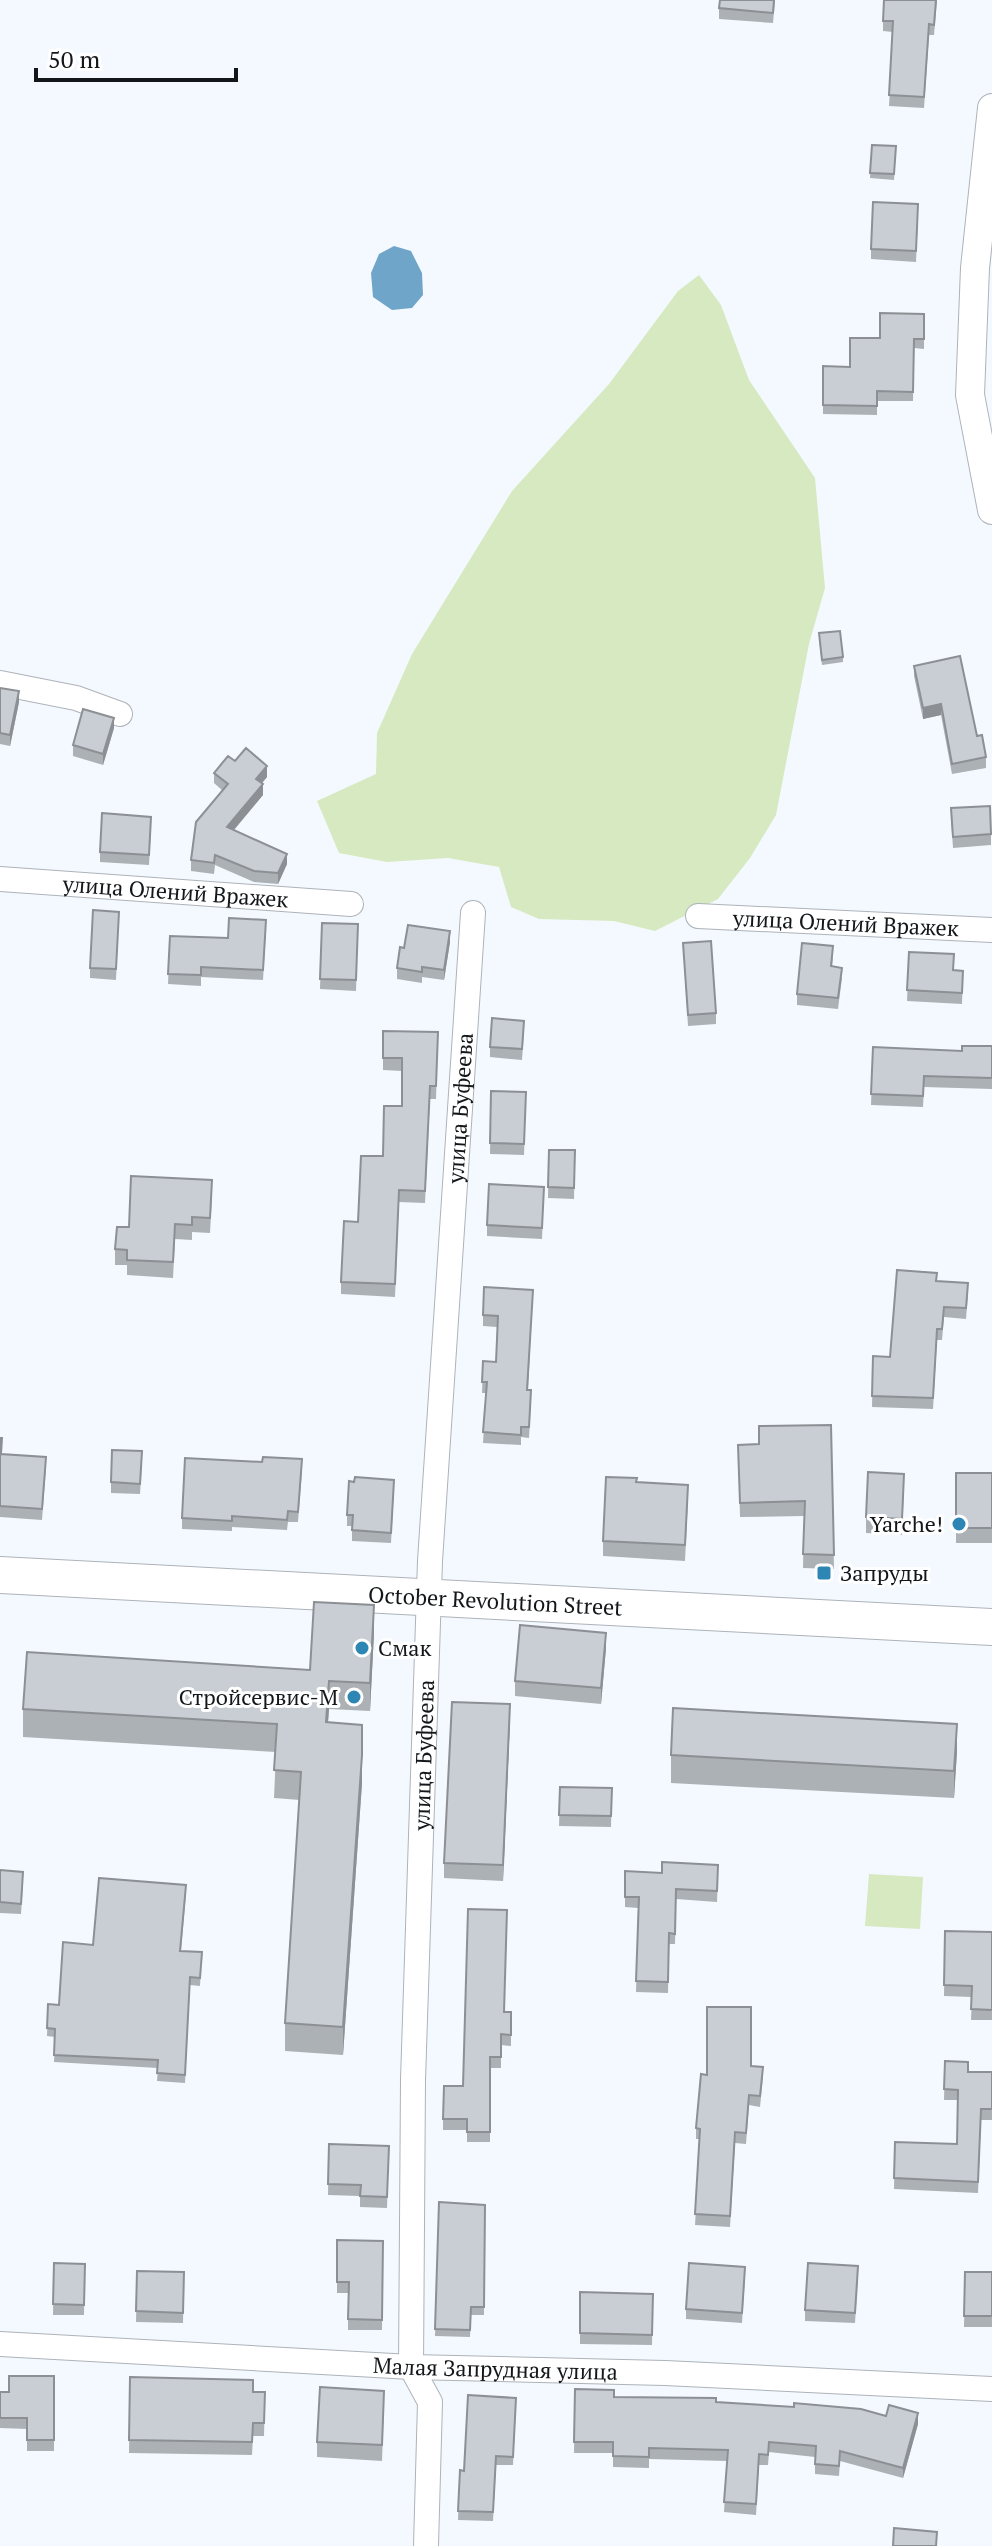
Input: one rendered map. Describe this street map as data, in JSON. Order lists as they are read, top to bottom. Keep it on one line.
{"streets":{"main road":["October Revolution Street"],"street":["улица Олений Вражек","улица Буфеева","Малая Запрудная улица"]},"crossings":[["улица Буфеева","October Revolution Street"],["улица Буфеева","Малая Запрудная улица"]],"places":{"other":["Yarche!","Смак","Стройсервис-М"],"transit":["Запруды"]},"scale_bar":"50 m"}
